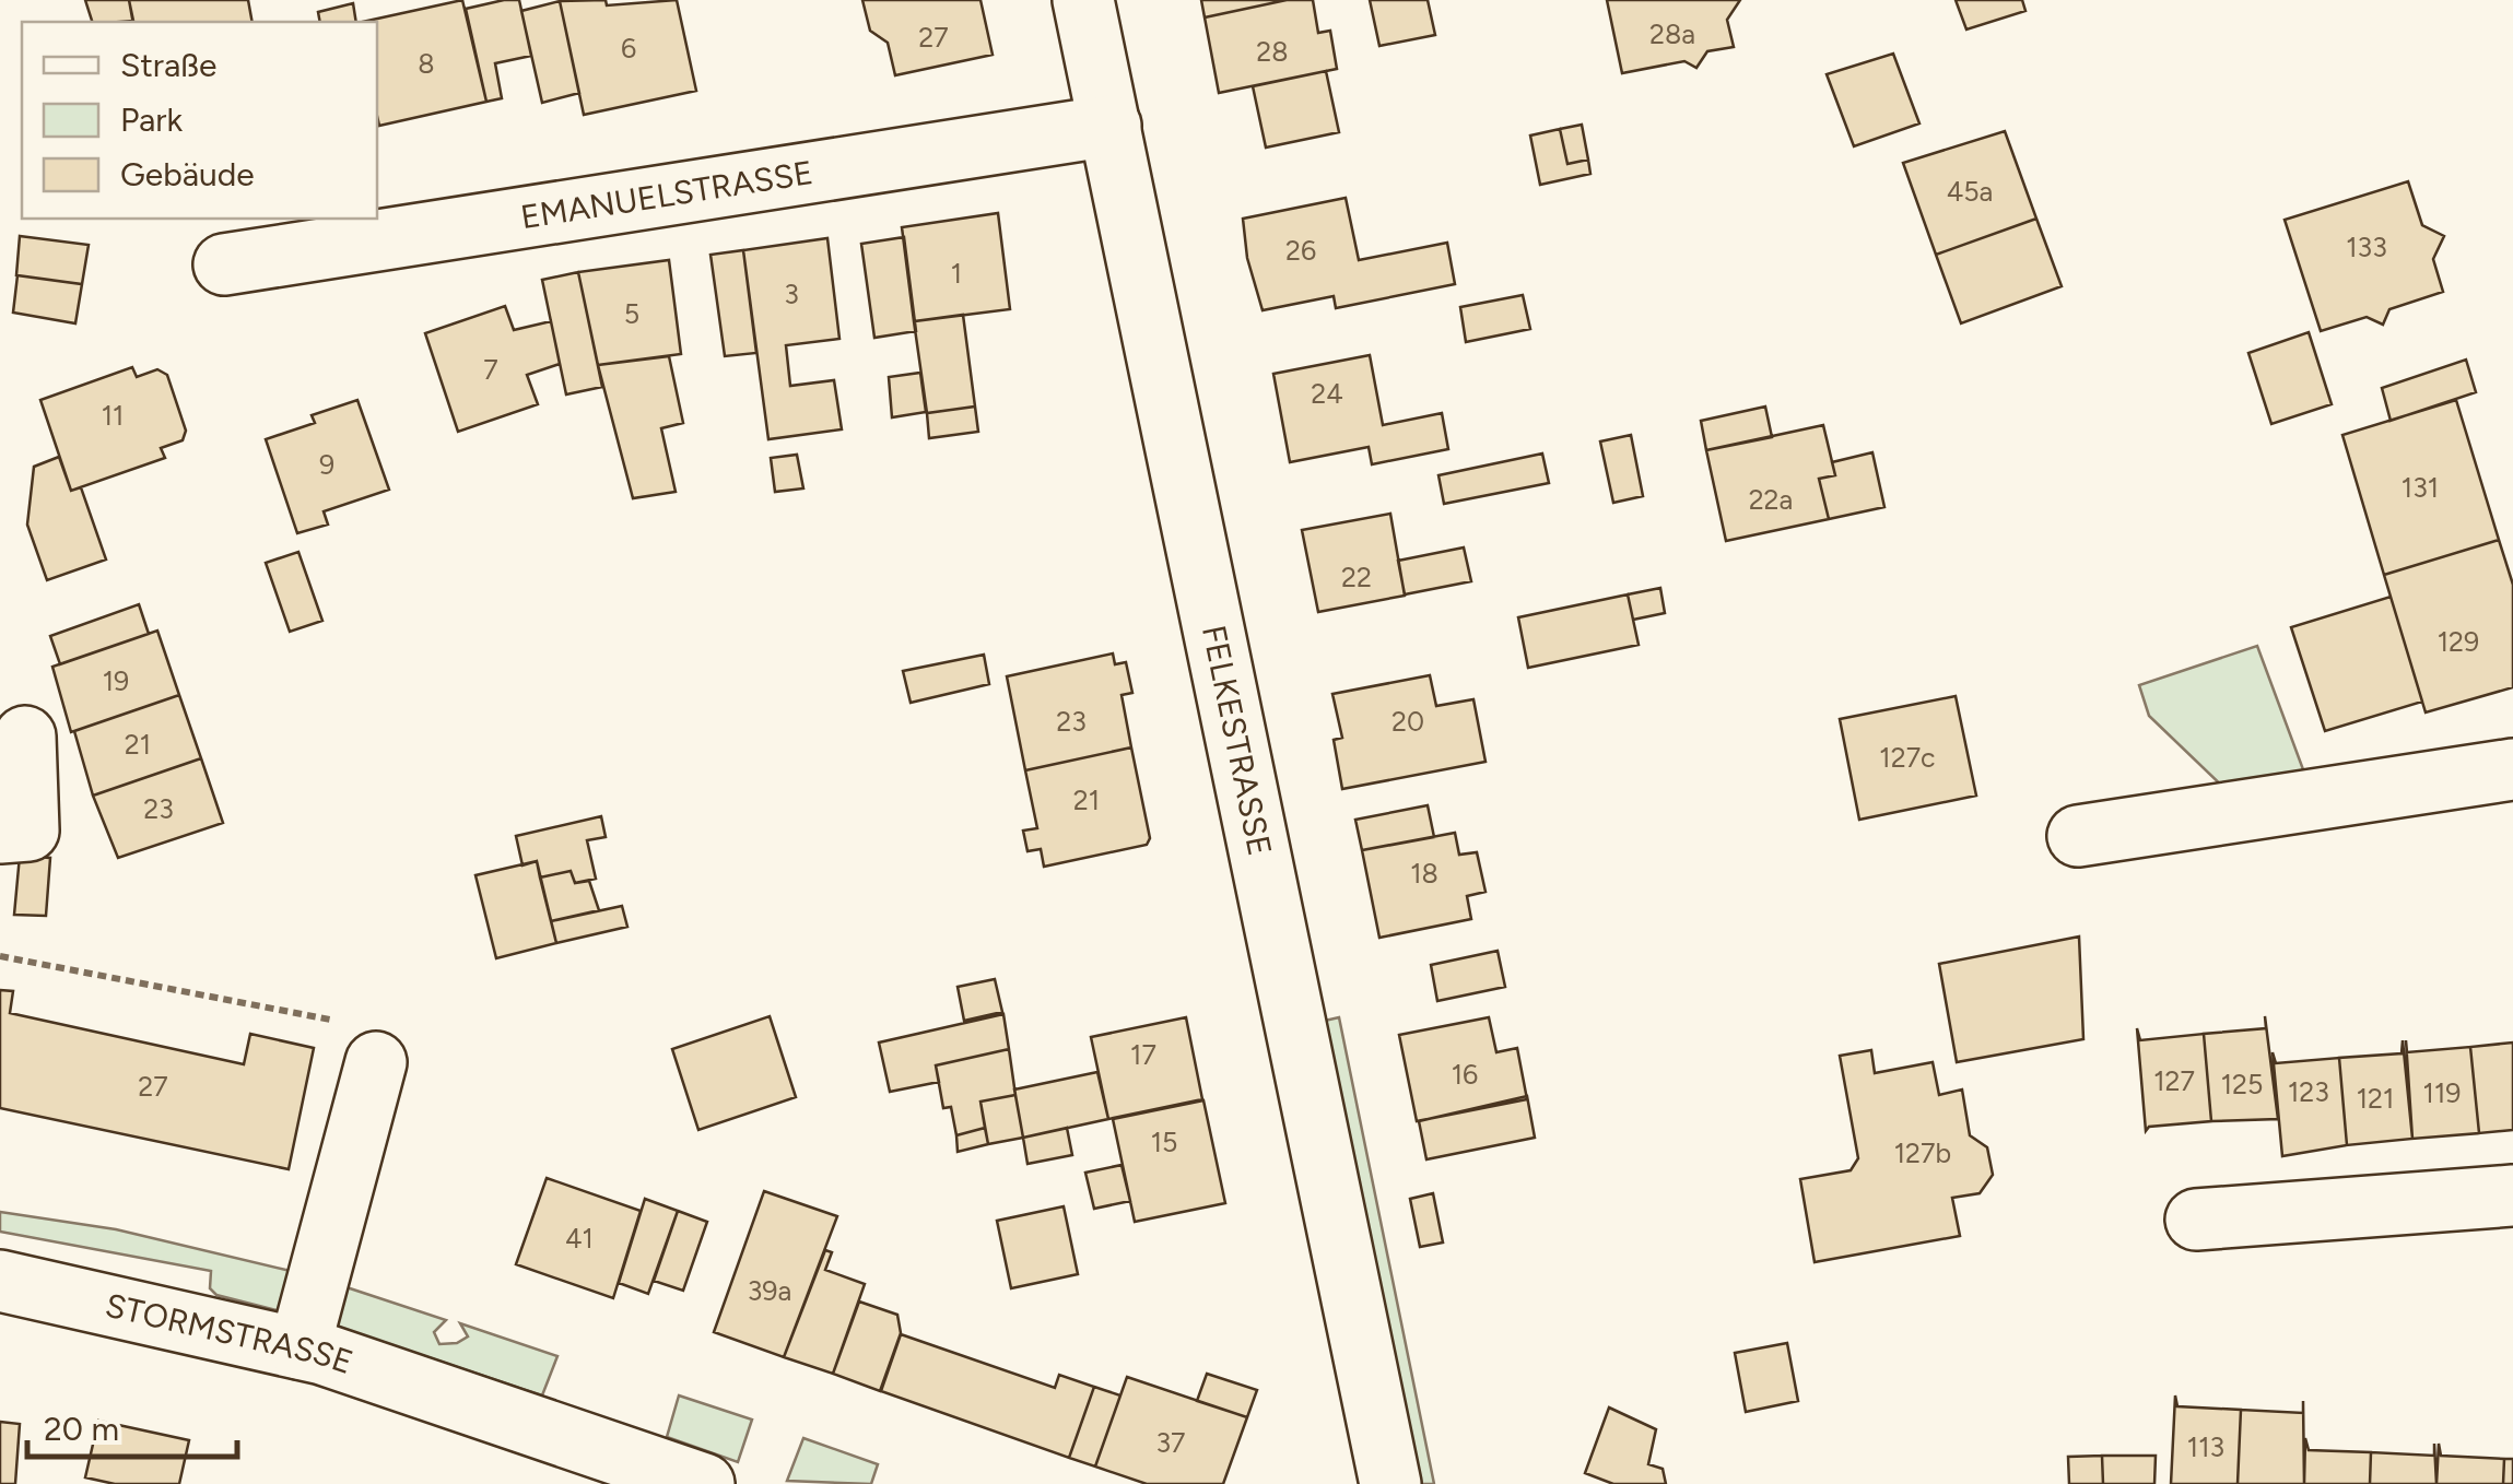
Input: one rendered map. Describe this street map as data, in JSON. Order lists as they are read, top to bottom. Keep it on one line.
{"streets":{"street":["EMANUELSTRASSE","FELKESTRASSE","STORMSTRASSE"]},"crossings":[["EMANUELSTRASSE","FELKESTRASSE"]],"house_numbers":["28a","27","6","28","8","45a","133","26","1","3","5","7","24","11","9","131","22a","22","129","19","23","20","21","127c","21","23","18","17","16","127","125","27","123","119","121","15","127b","41","39a","37","113"],"legend":["Straße","Park","Gebäude"],"scale_bar":"20 m"}
